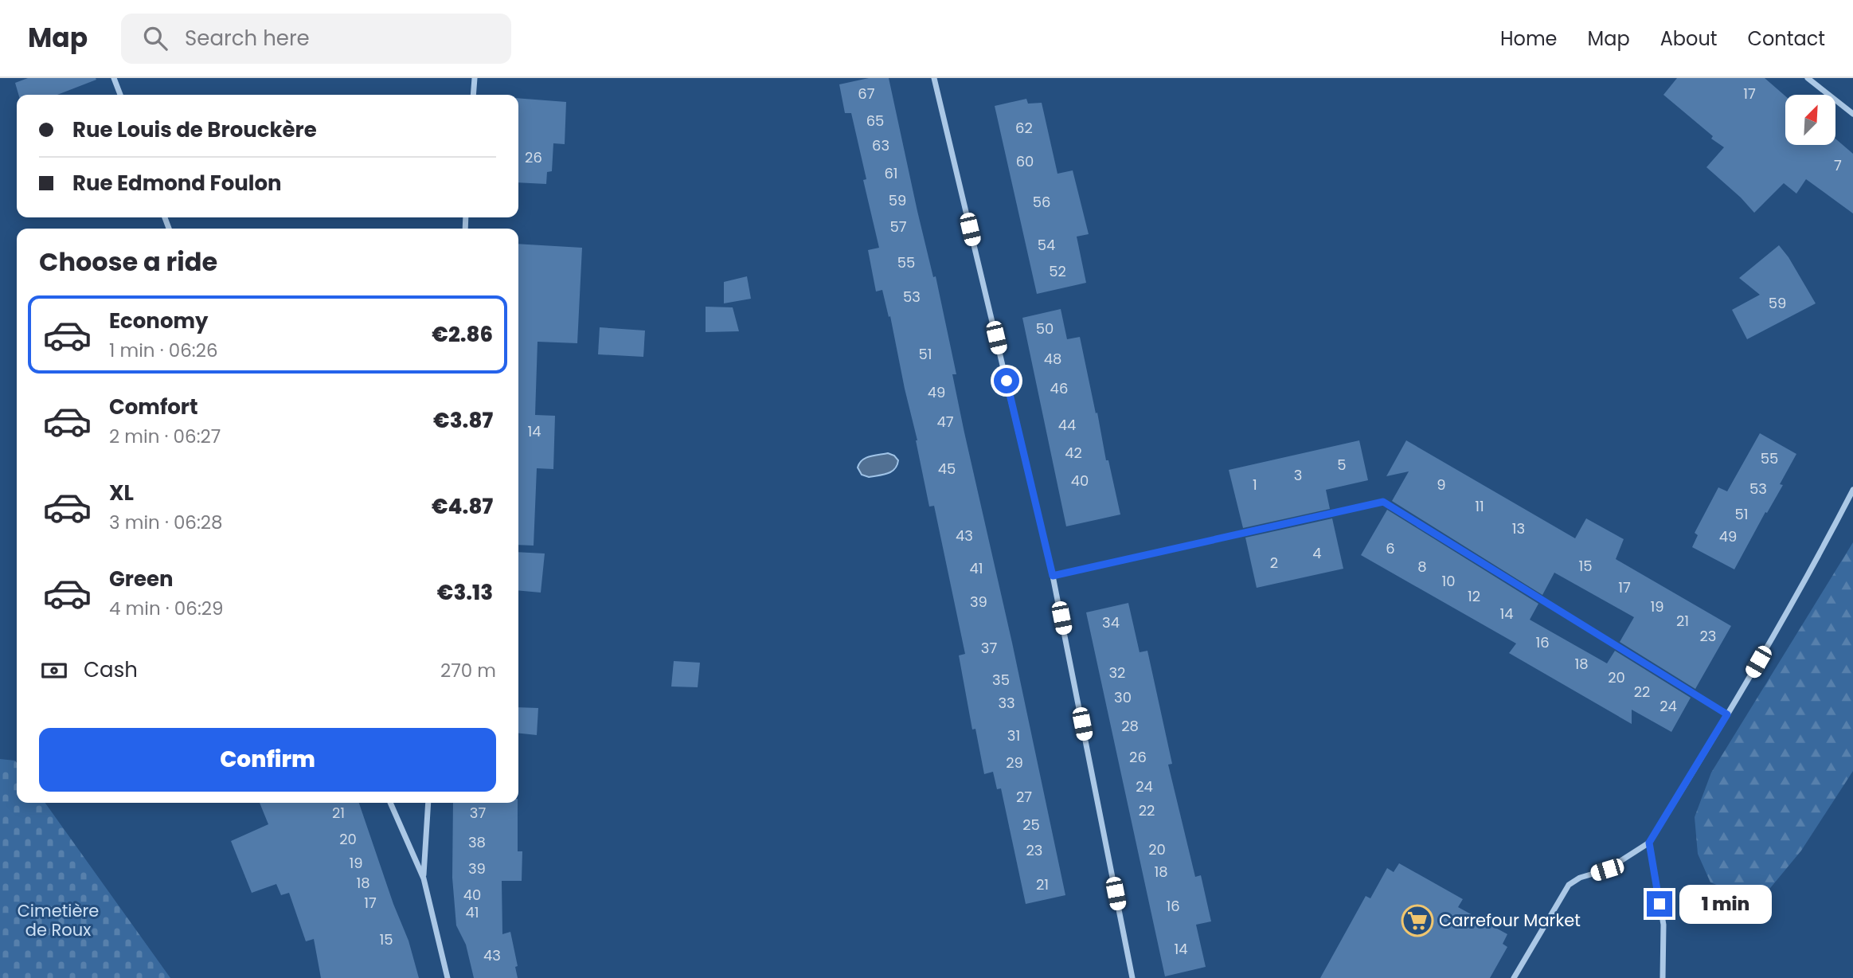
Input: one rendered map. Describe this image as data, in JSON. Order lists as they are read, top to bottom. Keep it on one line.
{"parks":["Cimetière de Roux"],"places":{"supermarket":["Carrefour Market"]},"house_numbers":["67","17","65","62","63","26","60","7","61","59","56","57","54","55","52","53","59","50","51","48","46","49","47","44","14","42","55","5","45","3","40","1","9","53","11","51","13","43","49","6","4","2","15","8","41","10","17","12","39","19","14","21","34","23","16","37","18","32","20","35","22","30","33","24","28","31","26","29","24","27","22","21","37","25","20","38","20","23","19","39","18","18","21","40","17","16","41","15","14","43"],"north":"top right","page":{"header":"Map","search":"Search here","nav":["Home","Map","About","Contact"],"banner":["Rue Louis de Brouckère","Rue Edmond Foulon"],"heading":"Choose a ride","list":[{"name":"Economy","note":"1 min · 06:26","value":"€2.86"},{"name":"Comfort","note":"2 min · 06:27","value":"€3.87"},{"name":"XL","note":"3 min · 06:28","value":"€4.87"},{"name":"Green","note":"4 min · 06:29","value":"€3.13"}],"pay":["Cash","270 m"],"buttons":"Confirm","bubble":"1 min"}}
